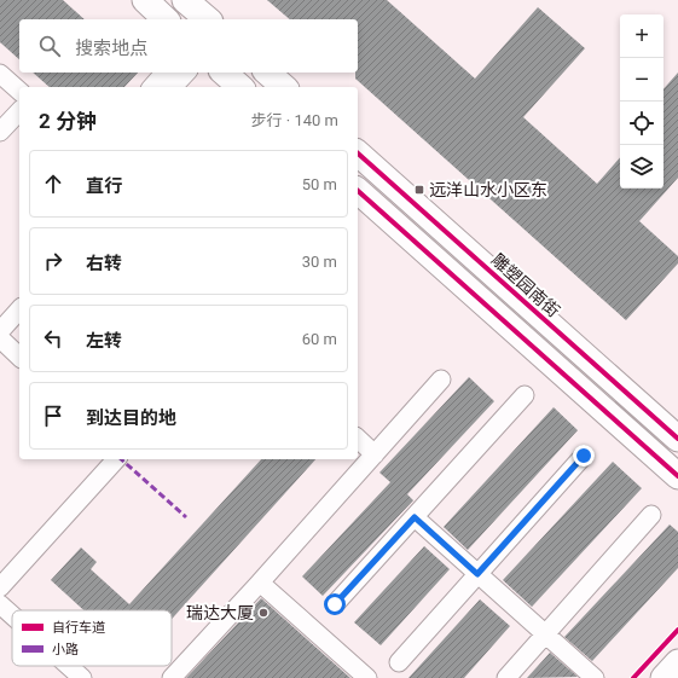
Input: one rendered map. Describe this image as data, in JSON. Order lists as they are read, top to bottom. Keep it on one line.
{"streets":{"main road":["雕塑园南街"]},"places":{"transit":["远洋山水小区东"],"other":["瑞达大厦"]},"legend":["自行车道","小路"],"page":{"map_buttons":["+","−"],"search":"搜索地点","heading":["2 分钟","步行 · 140 m"],"list":[["直行","50 m"],["右转","30 m"],["左转","60 m"],"到达目的地"]}}
